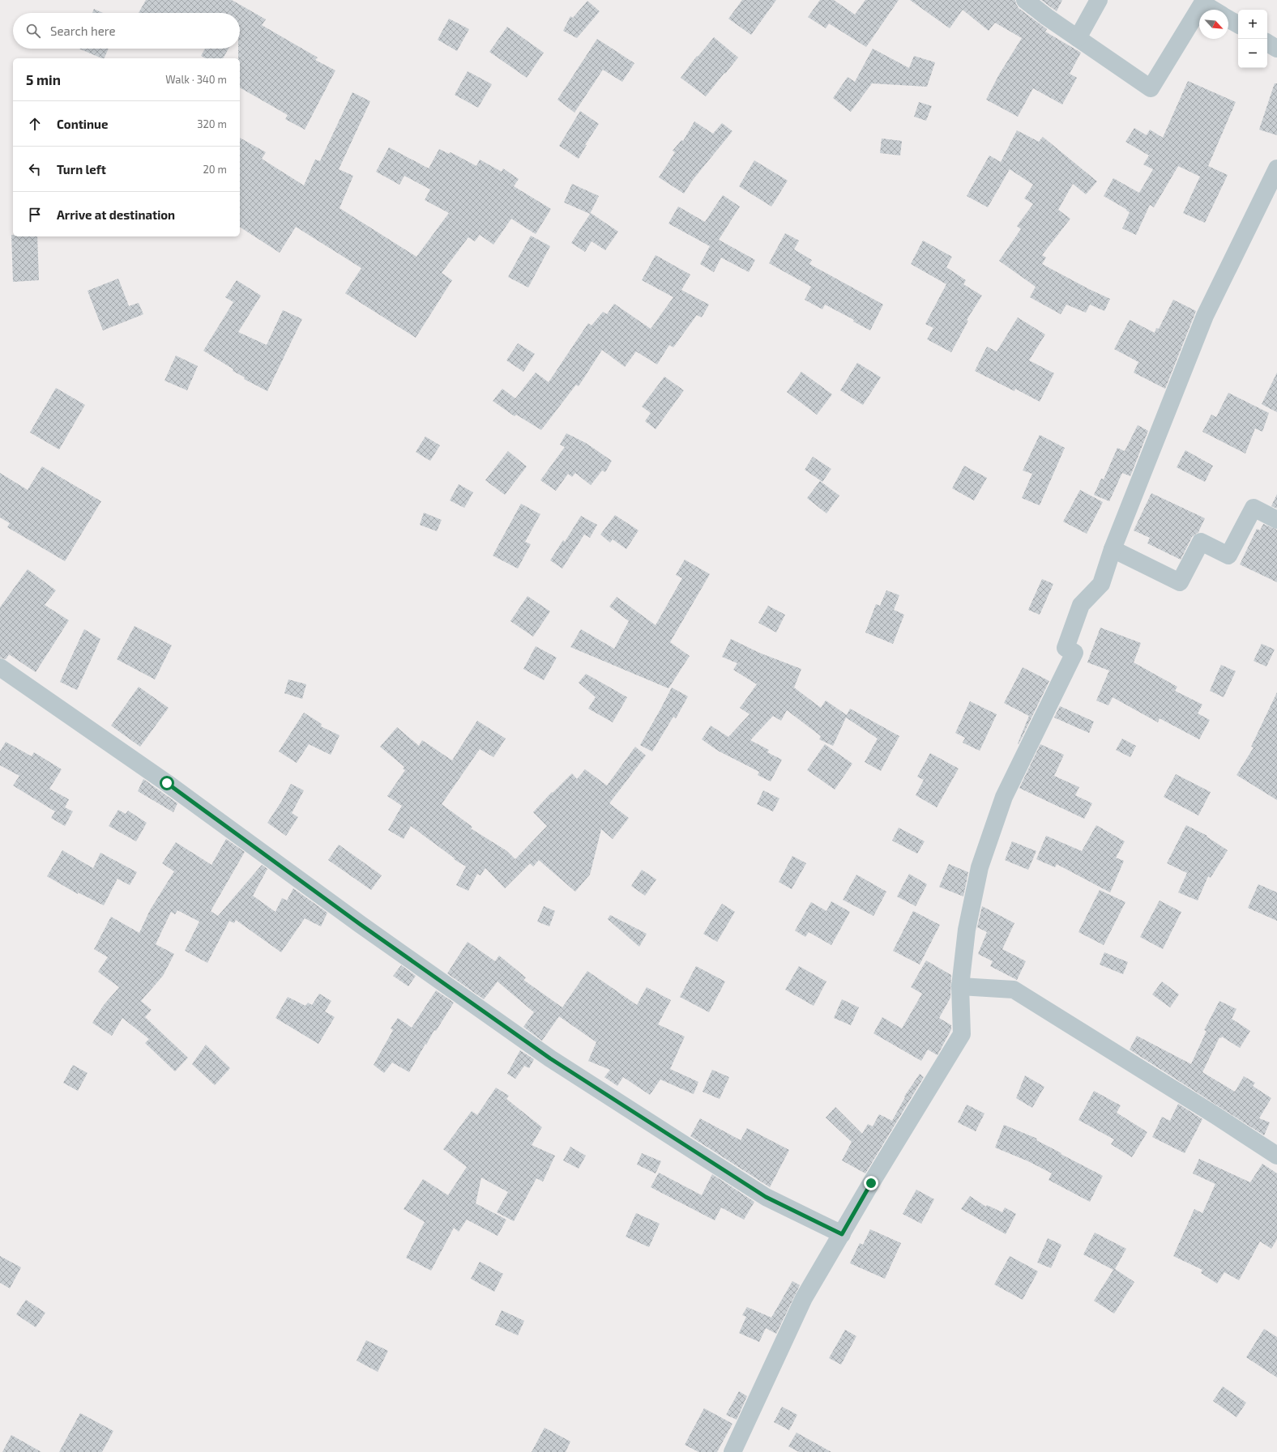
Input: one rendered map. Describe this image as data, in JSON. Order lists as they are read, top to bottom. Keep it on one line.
{"north":"bottom right","page":{"map_buttons":["+","−"],"search":"Search here","heading":["5 min","Walk · 340 m"],"list":[["Continue","320 m"],["Turn left","20 m"],"Arrive at destination"]}}
